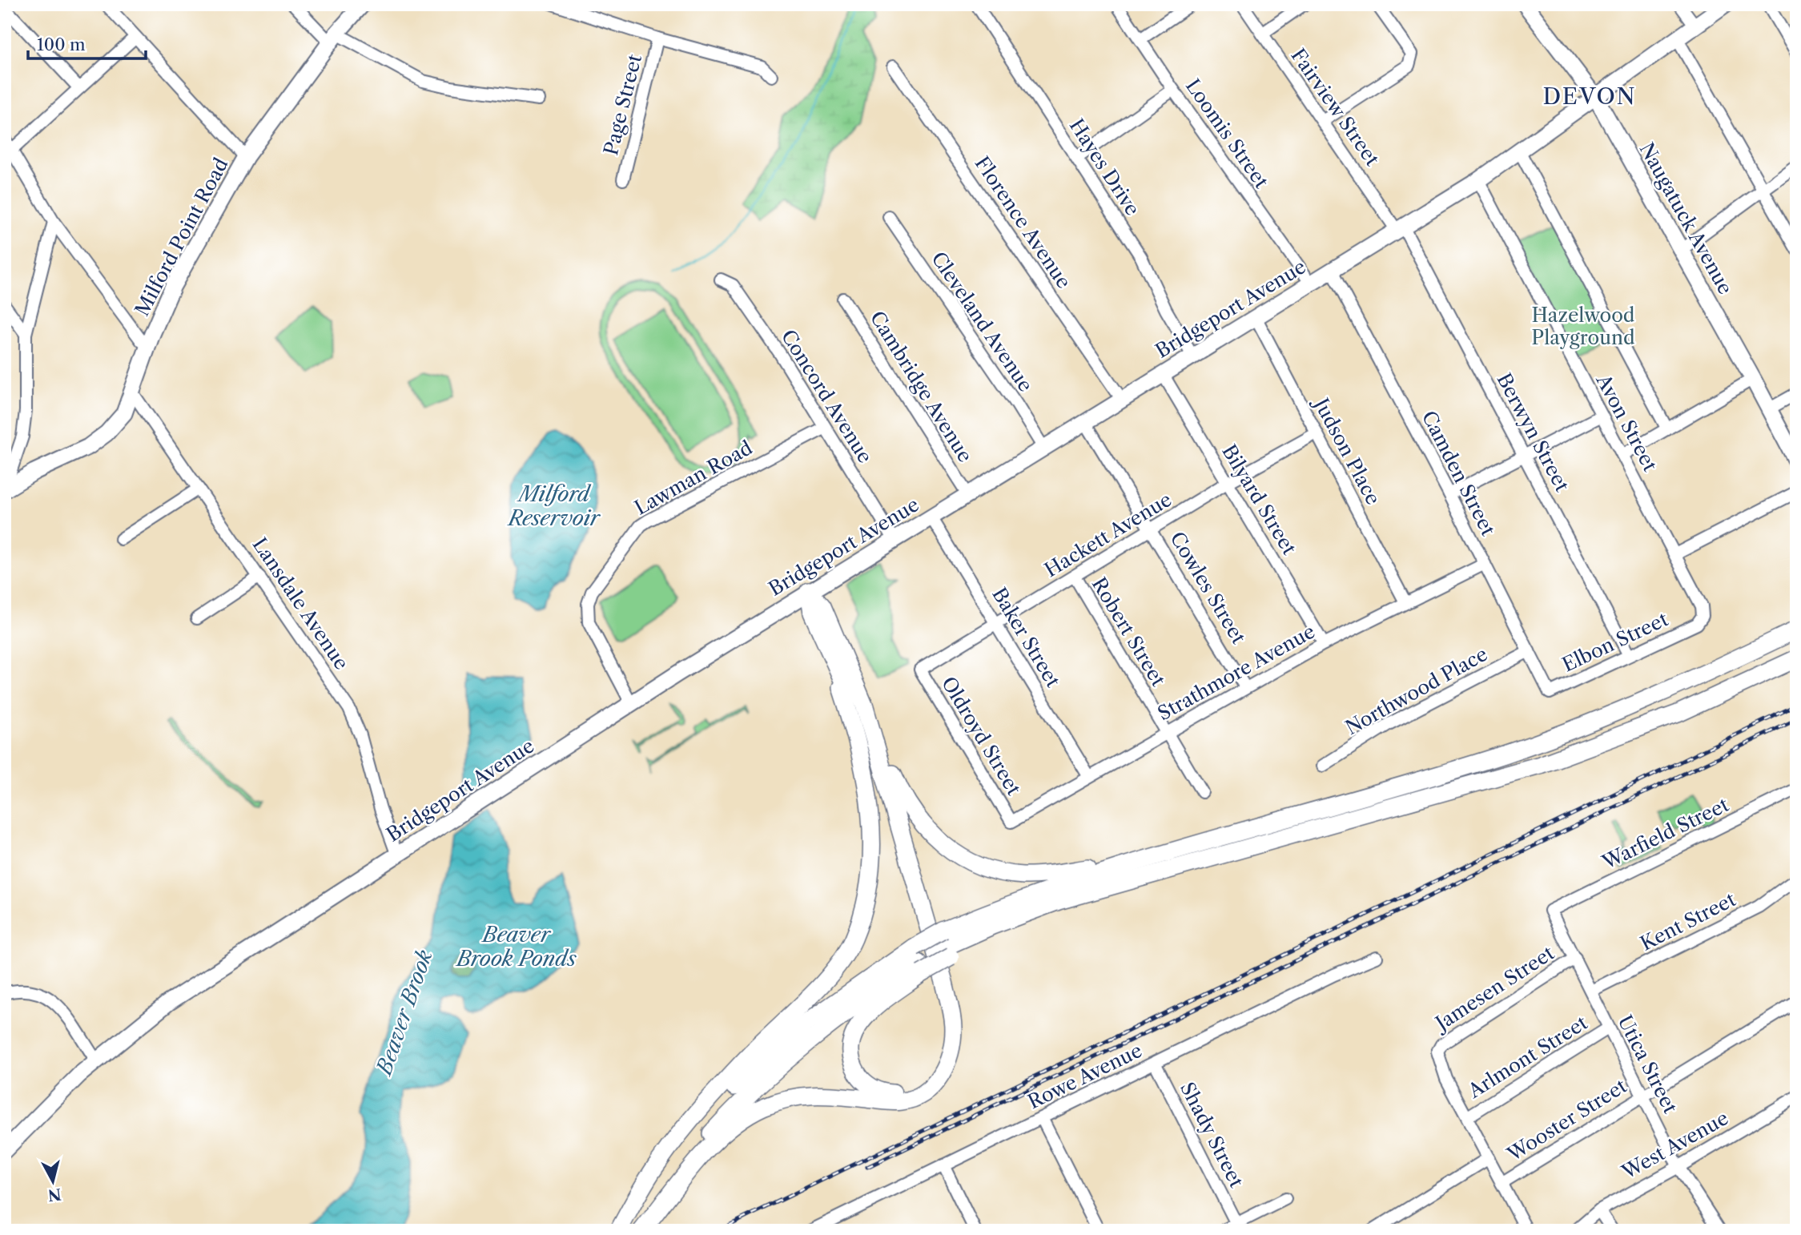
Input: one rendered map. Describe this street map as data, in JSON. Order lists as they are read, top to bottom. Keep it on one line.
{"streets":{"main road":["Naugatuck Avenue","Milford Point Road","Bridgeport Avenue"],"street":["Page Street","Fairview Street","Loomis Street","Hayes Drive","Florence Avenue","Cleveland Avenue","Cambridge Avenue","Concord Avenue","Avon Street","Berwyn Street","Judson Place","Camden Street","Lawman Road","Bilyard Street","Hackett Avenue","Cowles Street","Lansdale Avenue","Robert Street","Baker Street","Elbon Street","Strathmore Avenue","Northwood Place","Oldroyd Street","Warfield Street","Kent Street","Jamesen Street","Arlmont Street","Utica Street","Rowe Avenue","Wooster Street","Shady Street","West Avenue"]},"crossings":[["Fairview Street","Bridgeport Avenue"],["Fairview Street","Berwyn Street"],["Loomis Street","Bridgeport Avenue"],["Hayes Drive","Bridgeport Avenue"],["Naugatuck Avenue","Bridgeport Avenue"],["Florence Avenue","Bridgeport Avenue"],["Milford Point Road","Lansdale Avenue"],["Bridgeport Avenue","Cleveland Avenue"],["Bridgeport Avenue","Cambridge Avenue"],["Bridgeport Avenue","Concord Avenue"],["Bridgeport Avenue","Avon Street"],["Bridgeport Avenue","Berwyn Street"],["Bridgeport Avenue","Judson Place"],["Bridgeport Avenue","Camden Street"],["Bridgeport Avenue","Lawman Road"],["Bridgeport Avenue","Bilyard Street"],["Bridgeport Avenue","Cowles Street"],["Bridgeport Avenue","Lansdale Avenue"],["Bridgeport Avenue","Baker Street"],["Concord Avenue","Lawman Road"],["Avon Street","Elbon Street"],["Berwyn Street","Elbon Street"],["Judson Place","Hackett Avenue"],["Judson Place","Strathmore Avenue"],["Camden Street","Elbon Street"],["Camden Street","Strathmore Avenue"],["Camden Street","Northwood Place"],["Bilyard Street","Hackett Avenue"],["Bilyard Street","Strathmore Avenue"],["Hackett Avenue","Cowles Street"],["Hackett Avenue","Robert Street"],["Hackett Avenue","Baker Street"],["Hackett Avenue","Oldroyd Street"],["Cowles Street","Strathmore Avenue"],["Robert Street","Strathmore Avenue"],["Baker Street","Strathmore Avenue"],["Strathmore Avenue","Oldroyd Street"],["Warfield Street","Utica Street"],["Kent Street","Utica Street"],["Jamesen Street","Arlmont Street"],["Jamesen Street","Utica Street"],["Arlmont Street","Utica Street"],["Utica Street","Wooster Street"],["Utica Street","West Avenue"],["Rowe Avenue","Shady Street"]],"districts":["DEVON"],"water":["Milford Reservoir","Beaver Brook Ponds","Beaver Brook"],"parks":["Hazelwood Playground"],"scale_bar":"100 m","north":"bottom"}
